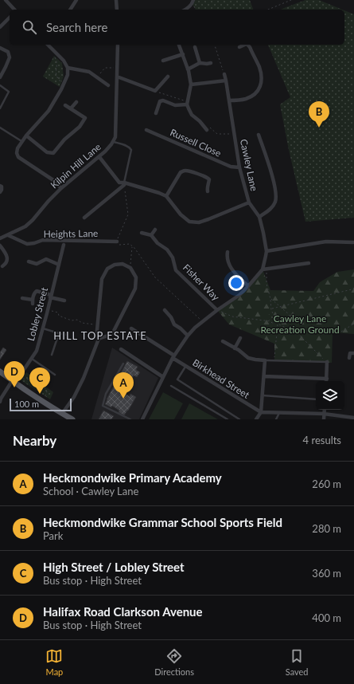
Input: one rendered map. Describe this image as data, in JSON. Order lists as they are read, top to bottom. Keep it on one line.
{"streets":{"street":["Russell Close","Cawley Lane","Kilpin Hill Lane","Heights Lane","Fisher Way","Lobley Street","Birkhead Street"]},"crossings":[["Russell Close","Cawley Lane"],["Cawley Lane","Fisher Way"],["Cawley Lane","Birkhead Street"],["Kilpin Hill Lane","Heights Lane"]],"districts":["HILL TOP ESTATE"],"parks":["Cawley Lane Recreation Ground"],"scale_bar":"100 m","page":{"search":"Search here","pins":["B","D","C","A"],"scale":"100 m","heading":["Nearby","4 results"],"list":[{"mark":"A","name":"Heckmondwike Primary Academy","note":"School · Cawley Lane","value":"260 m"},{"mark":"B","name":"Heckmondwike Grammar School Sports Field","note":"Park","value":"280 m"},{"mark":"C","name":"High Street / Lobley Street","note":"Bus stop · High Street","value":"360 m"},{"mark":"D","name":"Halifax Road Clarkson Avenue","note":"Bus stop · High Street","value":"400 m"}],"nav":["Map","Directions","Saved"]}}
